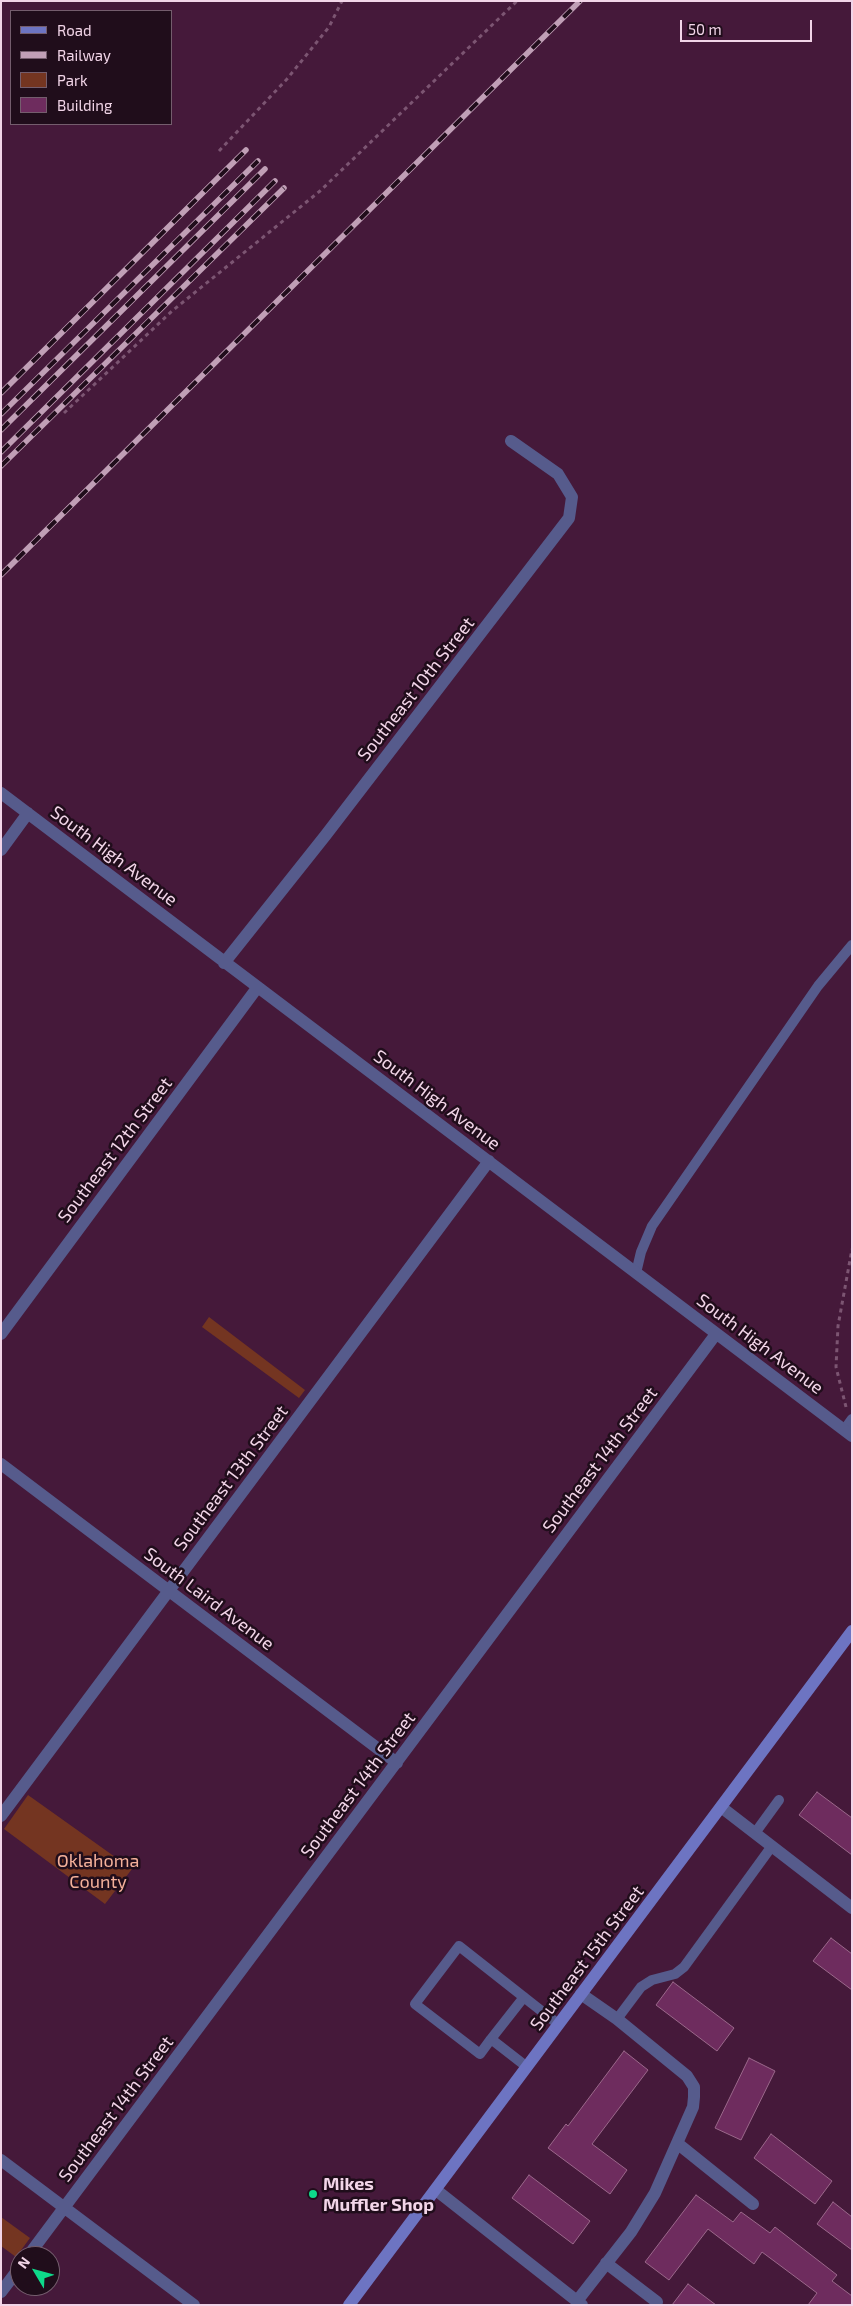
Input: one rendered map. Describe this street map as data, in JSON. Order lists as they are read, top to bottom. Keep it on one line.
{"streets":{"main road":["Southeast 15th Street"],"street":["Southeast 10th Street","South High Avenue","Southeast 12th Street","Southeast 14th Street","Southeast 13th Street","South Laird Avenue"]},"crossings":[["Southeast 10th Street","South High Avenue"],["South High Avenue","Southeast 12th Street"],["South High Avenue","Southeast 14th Street"],["South High Avenue","Southeast 13th Street"],["Southeast 14th Street","South Laird Avenue"],["Southeast 13th Street","South Laird Avenue"]],"parks":["Oklahoma County"],"places":["Mikes Muffler Shop"],"legend":["Road","Railway","Park","Building"],"scale_bar":"50 m","north":"top left"}
